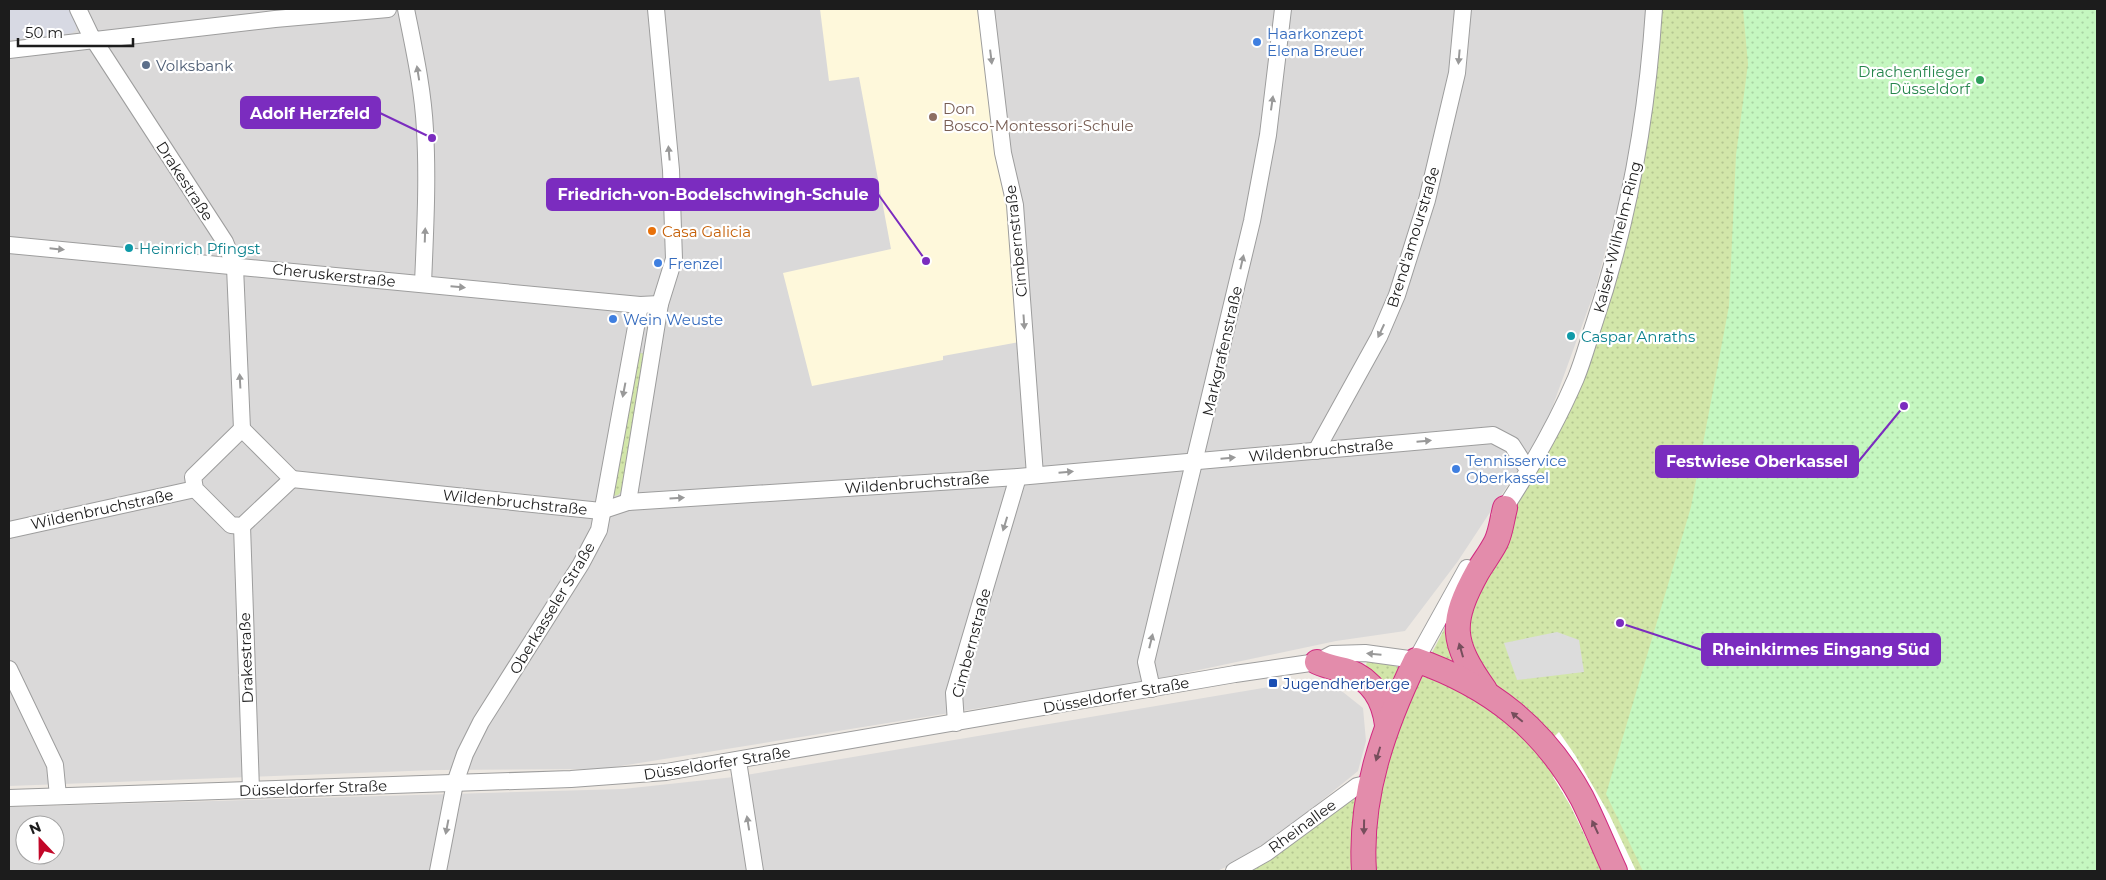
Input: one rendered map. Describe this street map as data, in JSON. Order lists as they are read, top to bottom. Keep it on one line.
{"streets":{"street":["Drakestraße","Brend'amourstraße","Kaiser-Wilhelm-Ring","Cimbernstraße","Cheruskerstraße","Markgrafenstraße","Wildenbruchstraße","Oberkasseler Straße","Düsseldorfer Straße","Rheinallee"]},"crossings":[["Drakestraße","Cheruskerstraße"],["Drakestraße","Düsseldorfer Straße"],["Brend'amourstraße","Wildenbruchstraße"],["Kaiser-Wilhelm-Ring","Wildenbruchstraße"],["Kaiser-Wilhelm-Ring","Düsseldorfer Straße"],["Cimbernstraße","Wildenbruchstraße"],["Cimbernstraße","Düsseldorfer Straße"],["Cheruskerstraße","Oberkasseler Straße"],["Markgrafenstraße","Wildenbruchstraße"],["Markgrafenstraße","Düsseldorfer Straße"],["Wildenbruchstraße","Oberkasseler Straße"],["Oberkasseler Straße","Düsseldorfer Straße"]],"one_way":["Brend'amourstraße","Cimbernstraße","Cheruskerstraße","Markgrafenstraße","Wildenbruchstraße"],"places":{"other":["Haarkonzept Elena Breuer","Volksbank","Drachenflieger Düsseldorf","Don Bosco-Montessori-Schule","Adolf Herzfeld","Casa Galicia","Heinrich Pfingst","Friedrich-von-Bodelschwingh-Schule","Frenzel","Wein Weuste","Caspar Anraths","Festwiese Oberkassel","Tennisservice Oberkassel","Rheinkirmes Eingang Süd"],"transit":["Jugendherberge"]},"scale_bar":"50 m","north":"top"}
